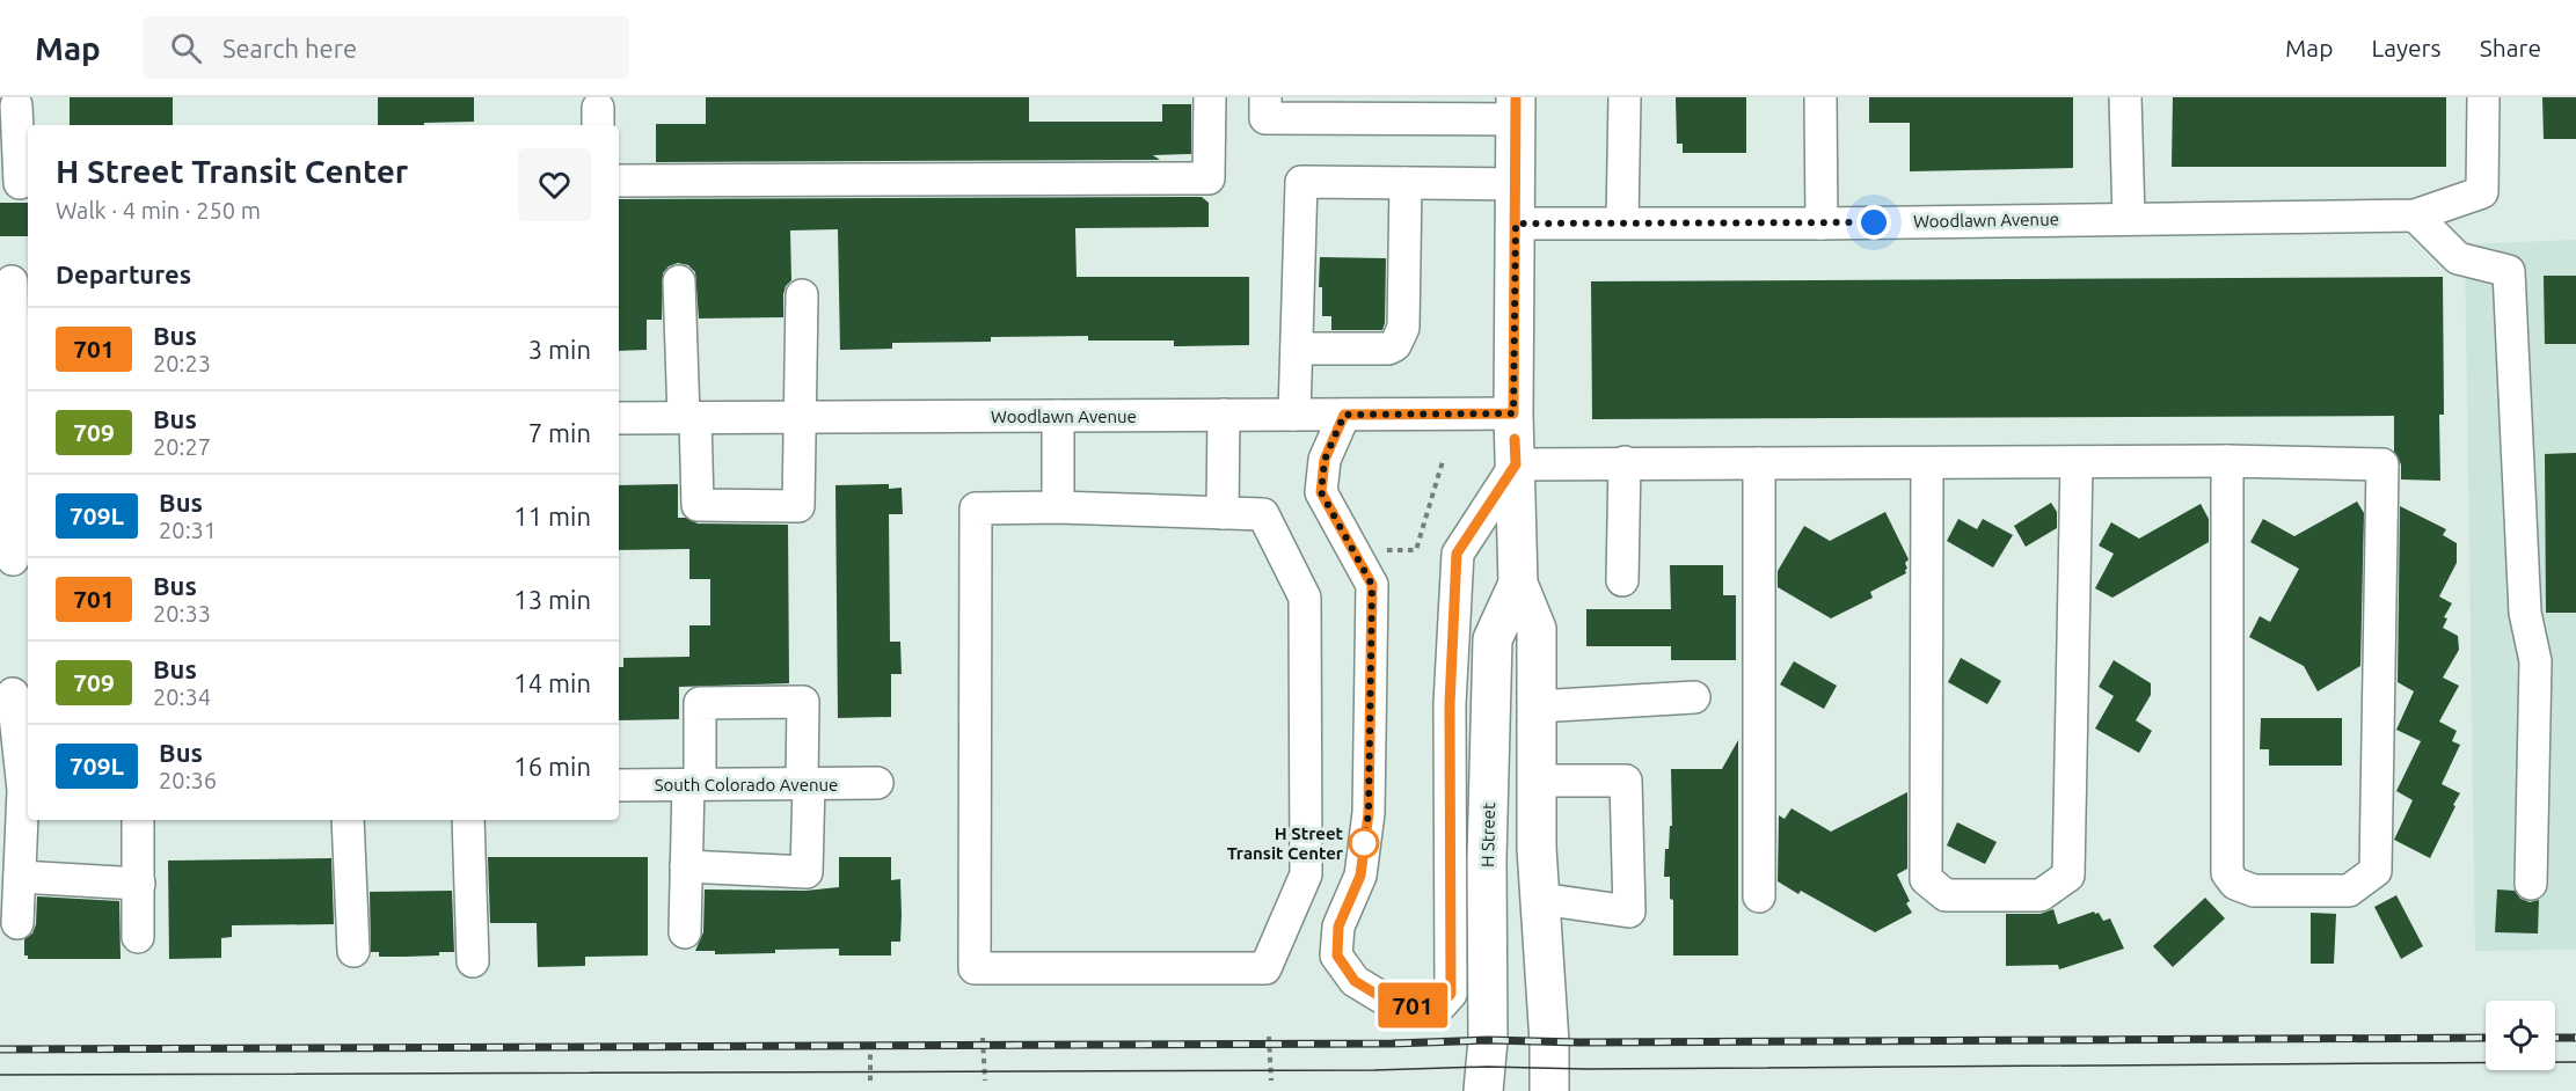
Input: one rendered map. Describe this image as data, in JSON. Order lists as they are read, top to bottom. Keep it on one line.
{"streets":{"main road":["H Street"],"street":["Woodlawn Avenue","South Colorado Avenue"]},"crossings":[["Woodlawn Avenue","H Street"]],"places":["H Street Transit Center"],"lines":["bus line 701"],"page":{"header":"Map","search":"Search here","nav":["Map","Layers","Share"],"on_map":"701","heading":[["H Street Transit Center","Walk · 4 min · 250 m"],"Departures"],"list":[{"mark":"701","name":"Bus","note":"20:23","value":"3 min"},{"mark":"709","name":"Bus","note":"20:27","value":"7 min"},{"mark":"709L","name":"Bus","note":"20:31","value":"11 min"},{"mark":"701","name":"Bus","note":"20:33","value":"13 min"},{"mark":"709","name":"Bus","note":"20:34","value":"14 min"},{"mark":"709L","name":"Bus","note":"20:36","value":"16 min"}]}}
